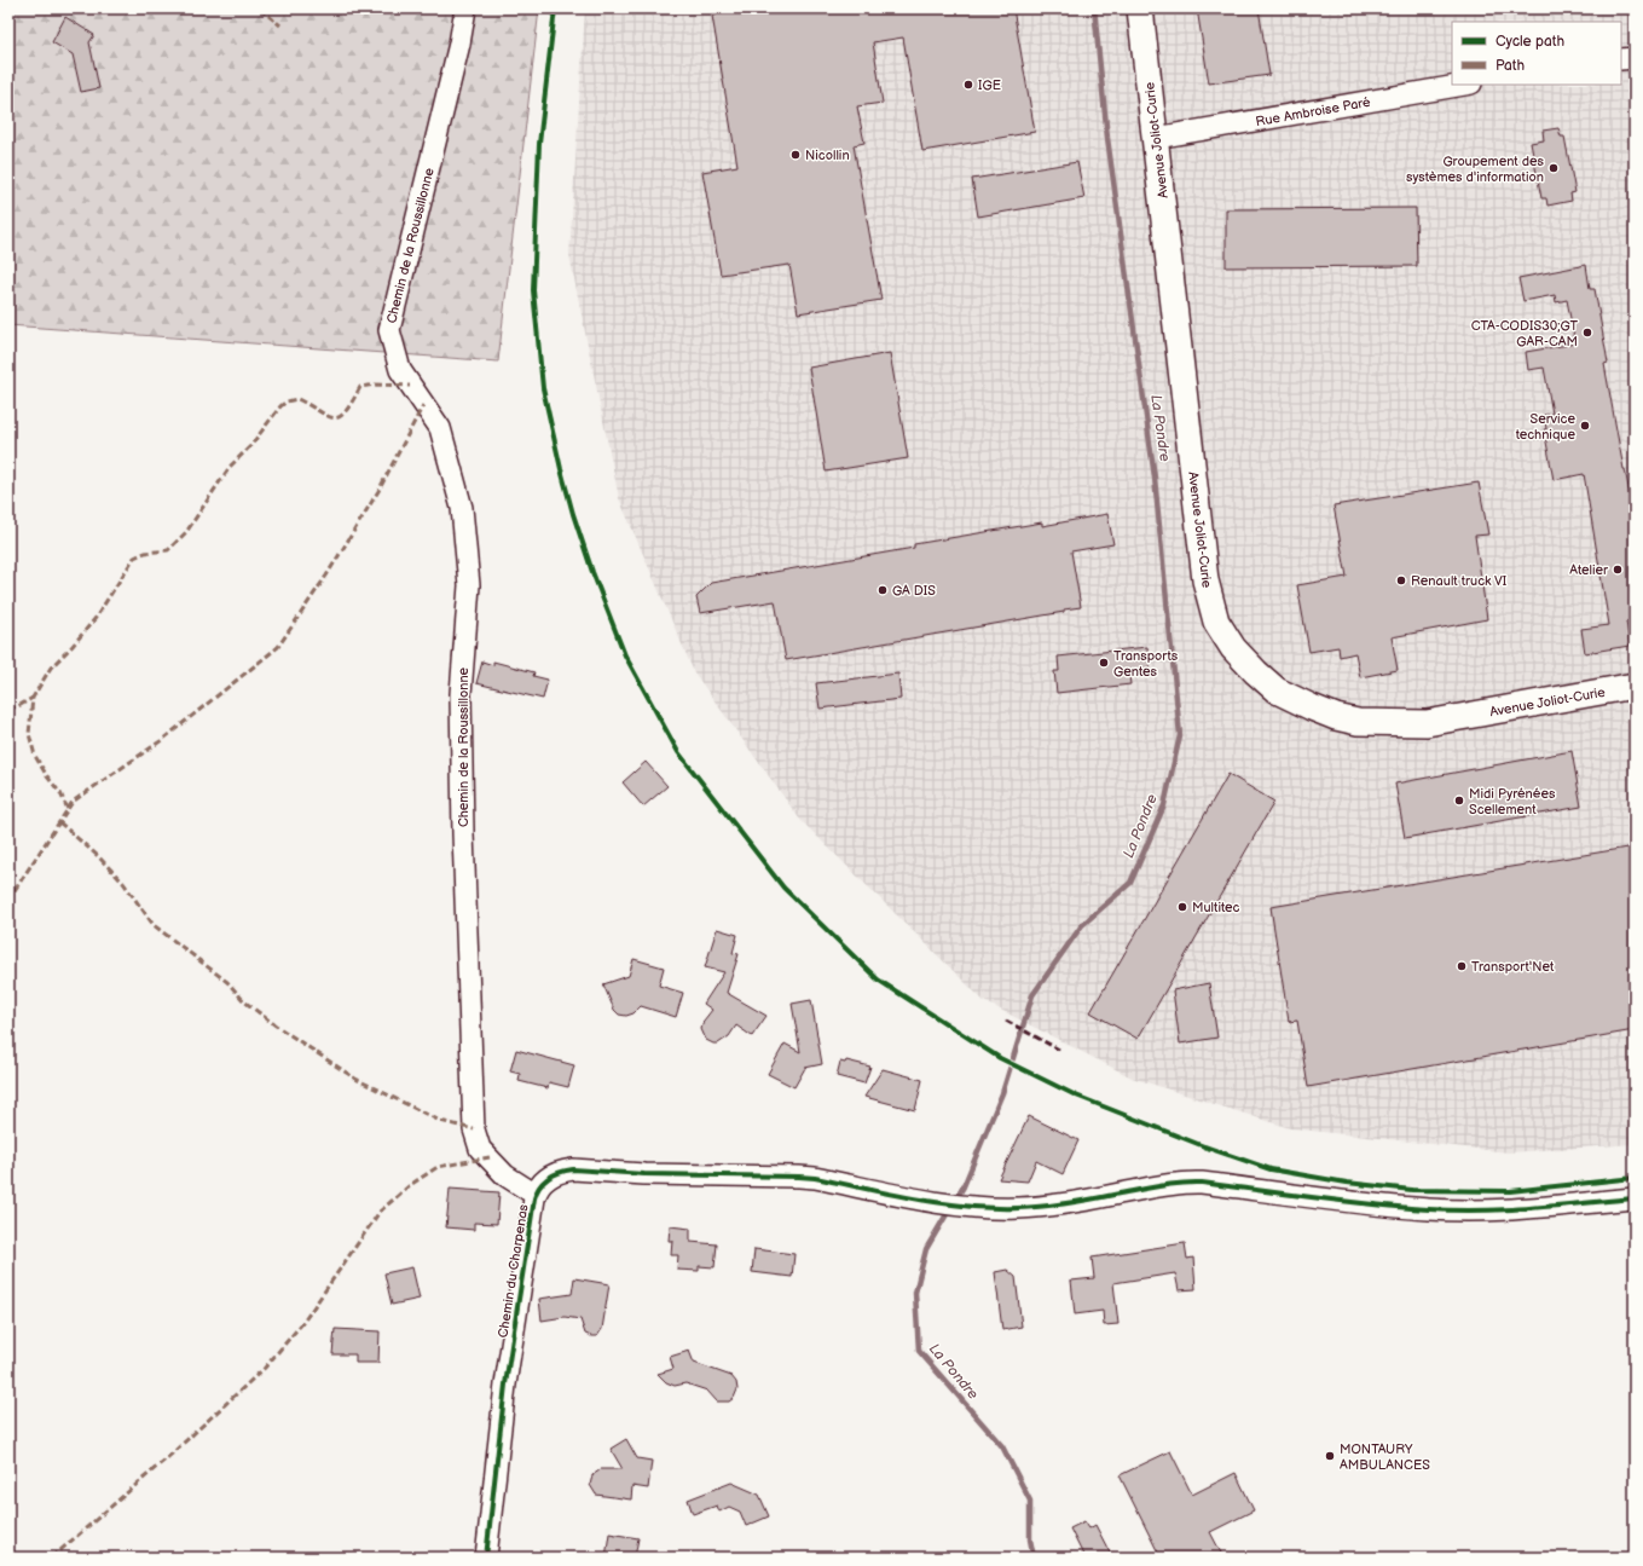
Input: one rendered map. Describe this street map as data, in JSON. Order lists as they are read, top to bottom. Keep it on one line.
{"streets":{"street":["Rue Ambroise Paré","Avenue Joliot-Curie","Chemin de la Roussillonne","Chemin du Charpenas"]},"crossings":[["Rue Ambroise Paré","Avenue Joliot-Curie"],["Chemin de la Roussillonne","Chemin du Charpenas"]],"water":["La Pondre"],"places":["IGE","Nicollin","Groupement des systèmes d'information","CTA-CODIS30;GT GAR-CAM","Service technique","Atelier","Renault truck VI","GA DIS","Transports Gentes","Midi Pyrénées Scellement","Multitec","Transport'Net","MONTAURY AMBULANCES"],"legend":["Cycle path","Path"]}
